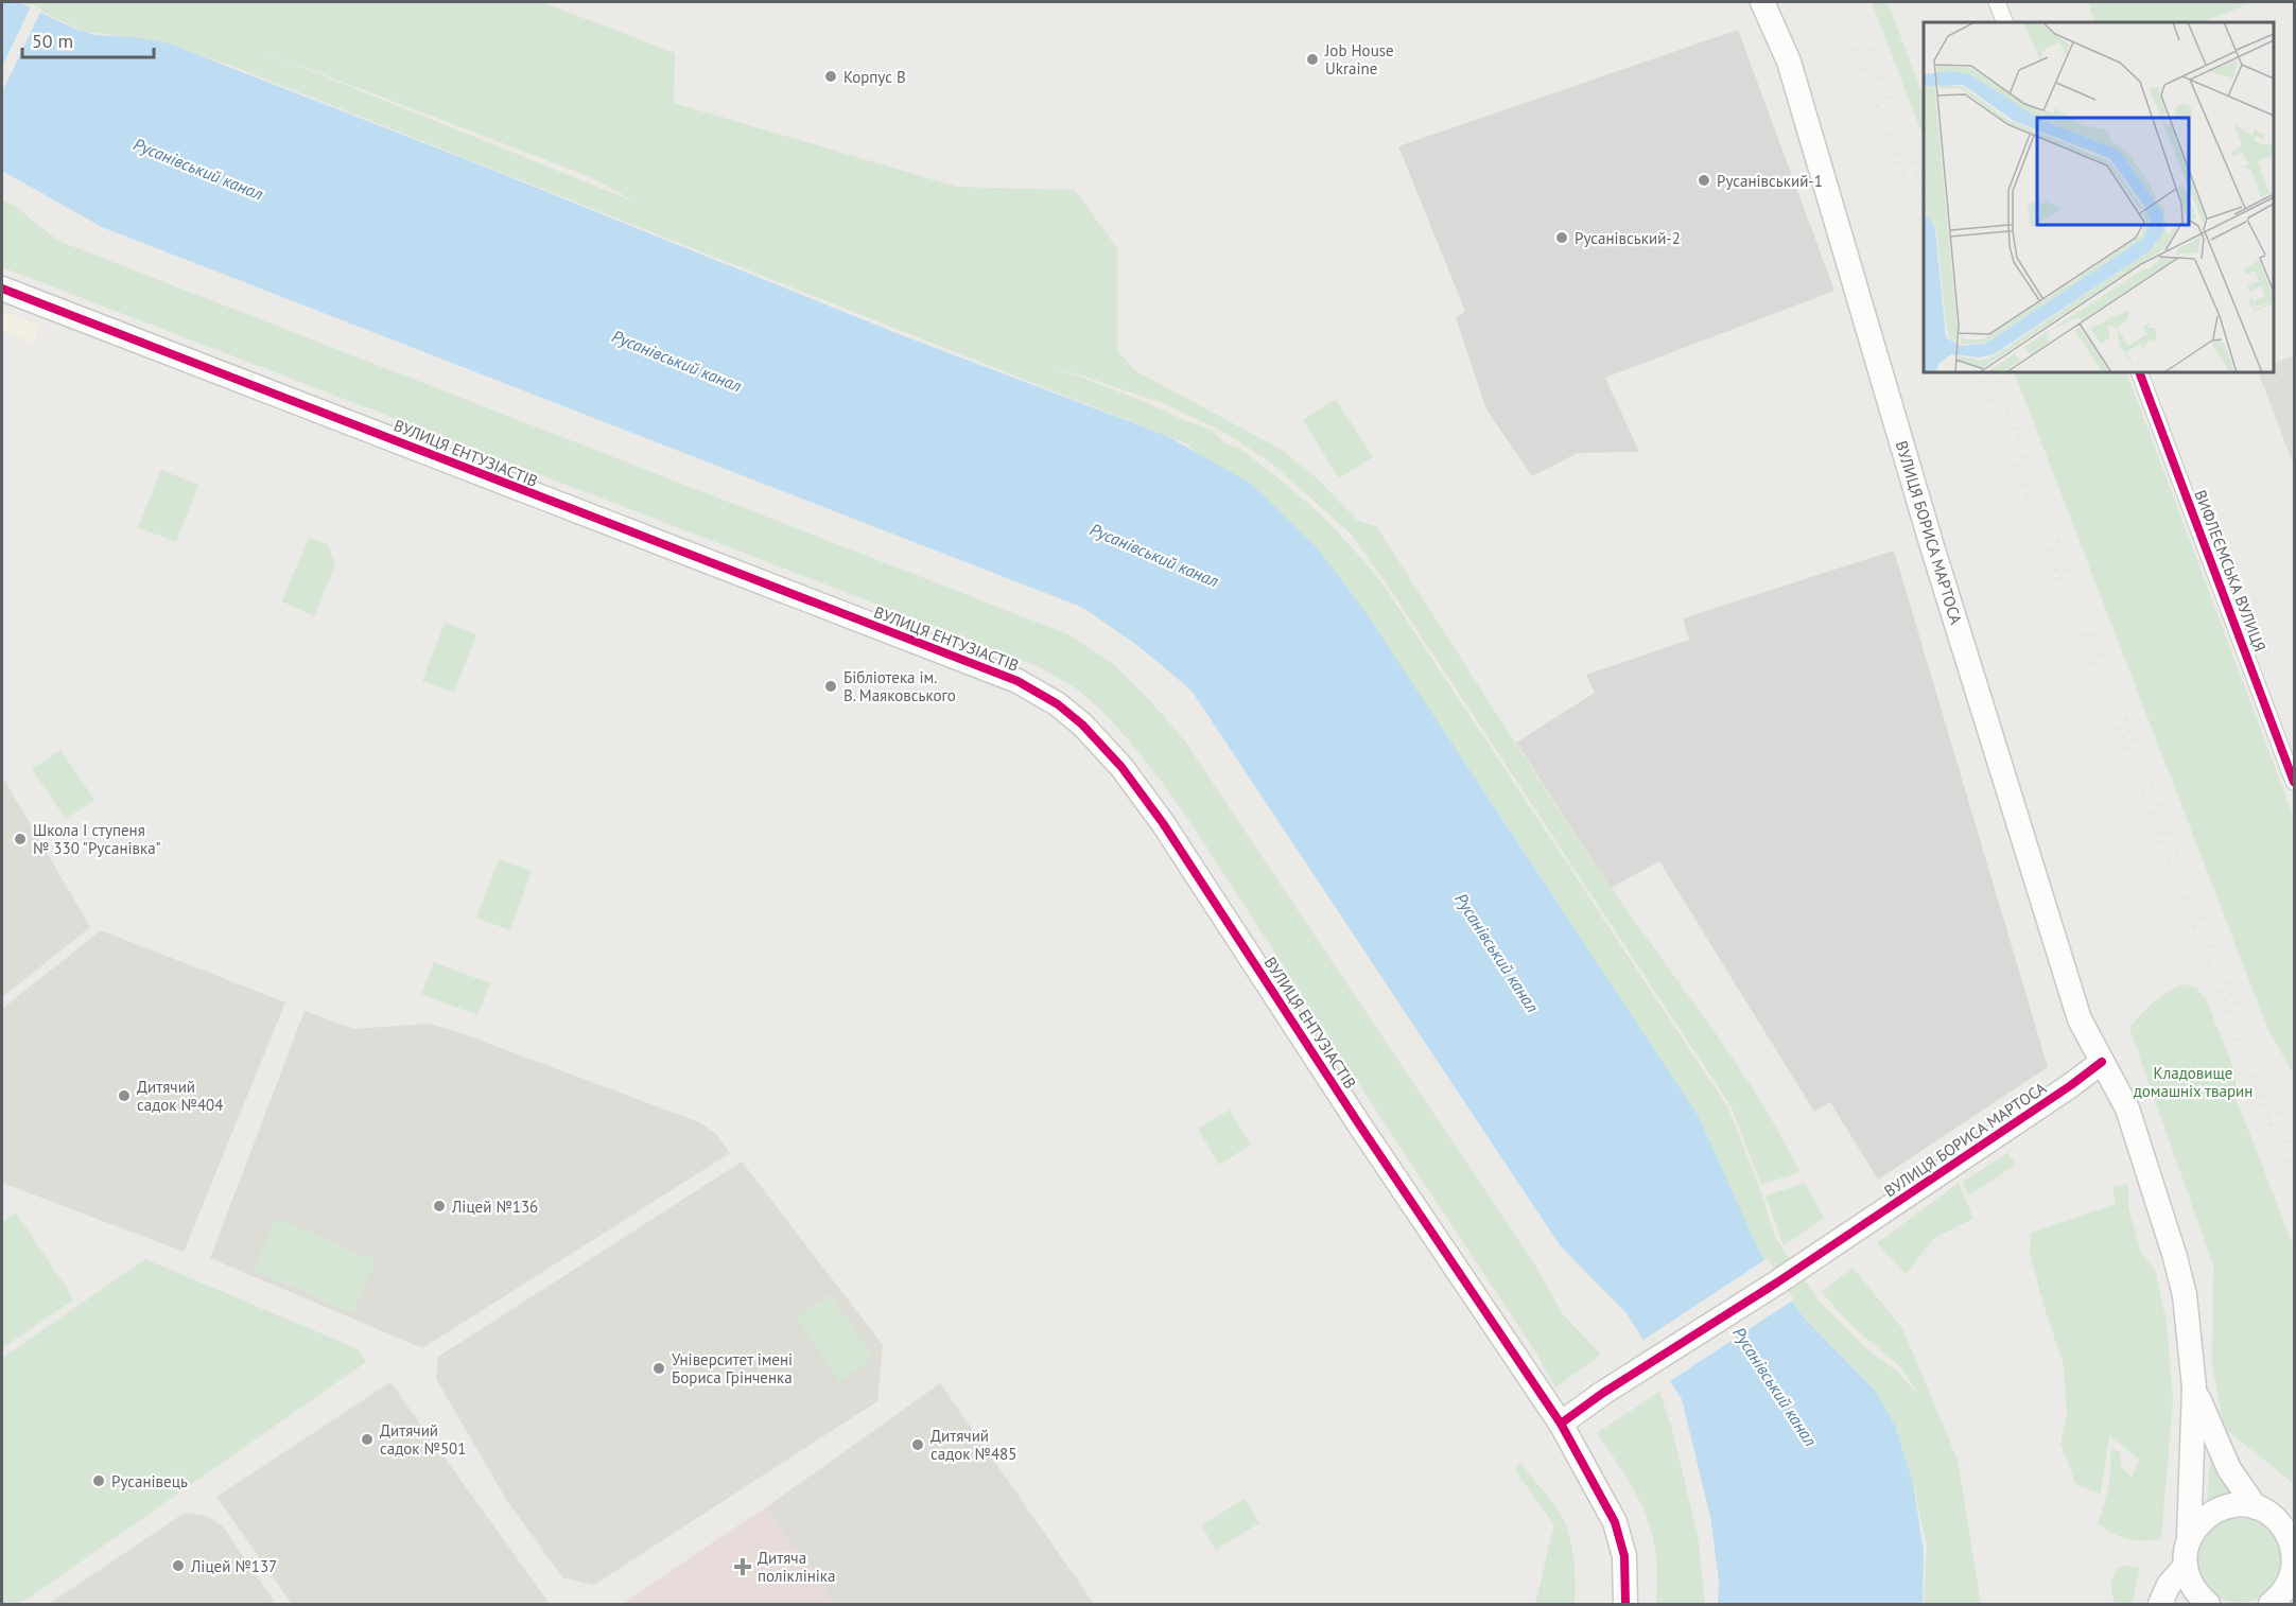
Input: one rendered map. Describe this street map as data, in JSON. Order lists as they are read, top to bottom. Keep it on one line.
{"streets":{"street":["ВУЛИЦЯ ЕНТУЗІАСТІВ","ВУЛИЦЯ БОРИСА МАРТОСА","ВИФЛЕЄМСЬКА ВУЛИЦЯ"]},"crossings":[["ВУЛИЦЯ ЕНТУЗІАСТІВ","ВУЛИЦЯ БОРИСА МАРТОСА"]],"water":["Русанівський канал"],"parks":["Кладовище домашніх тварин"],"places":{"other":["Job House Ukraine","Корпус В","Русанівський-1","Русанівський-2","Бібліотека ім. В. Маяковського","Школа І ступеня № 330 \"Русанівка\"","Дитячий садок №404","Ліцей №136","Університет імені Бориса Грінченка","Дитячий садок №501","Дитячий садок №485","Русанівець","Ліцей №137"],"health":["Дитяча поліклініка"]},"scale_bar":"50 m"}
